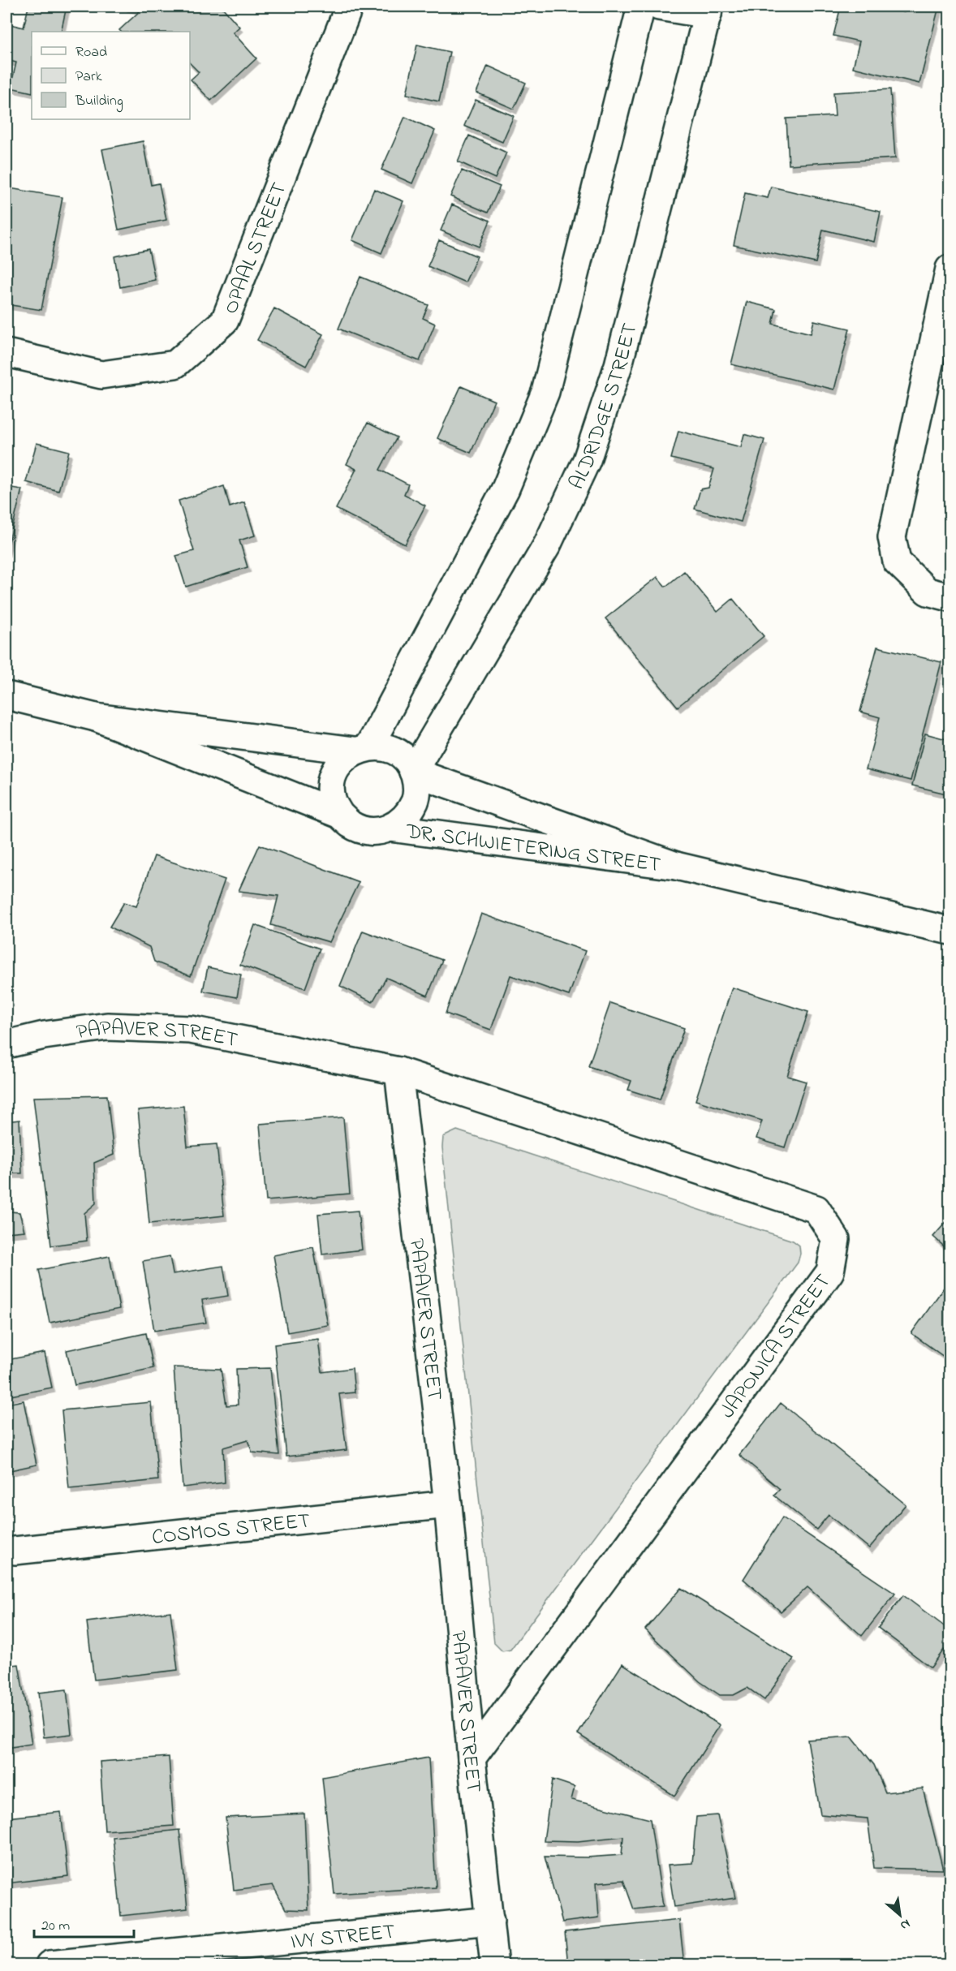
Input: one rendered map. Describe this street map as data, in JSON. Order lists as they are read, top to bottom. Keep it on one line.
{"streets":{"street":["OPAAL STREET","ALDRIDGE STREET","DR. SCHWIETERING STREET","PAPAVER STREET","JAPONICA STREET","COSMOS STREET","IVY STREET"]},"crossings":[["ALDRIDGE STREET","DR. SCHWIETERING STREET"],["PAPAVER STREET","JAPONICA STREET"],["PAPAVER STREET","COSMOS STREET"],["PAPAVER STREET","IVY STREET"]],"legend":["Road","Park","Building"],"scale_bar":"20 m","north":"bottom right"}
